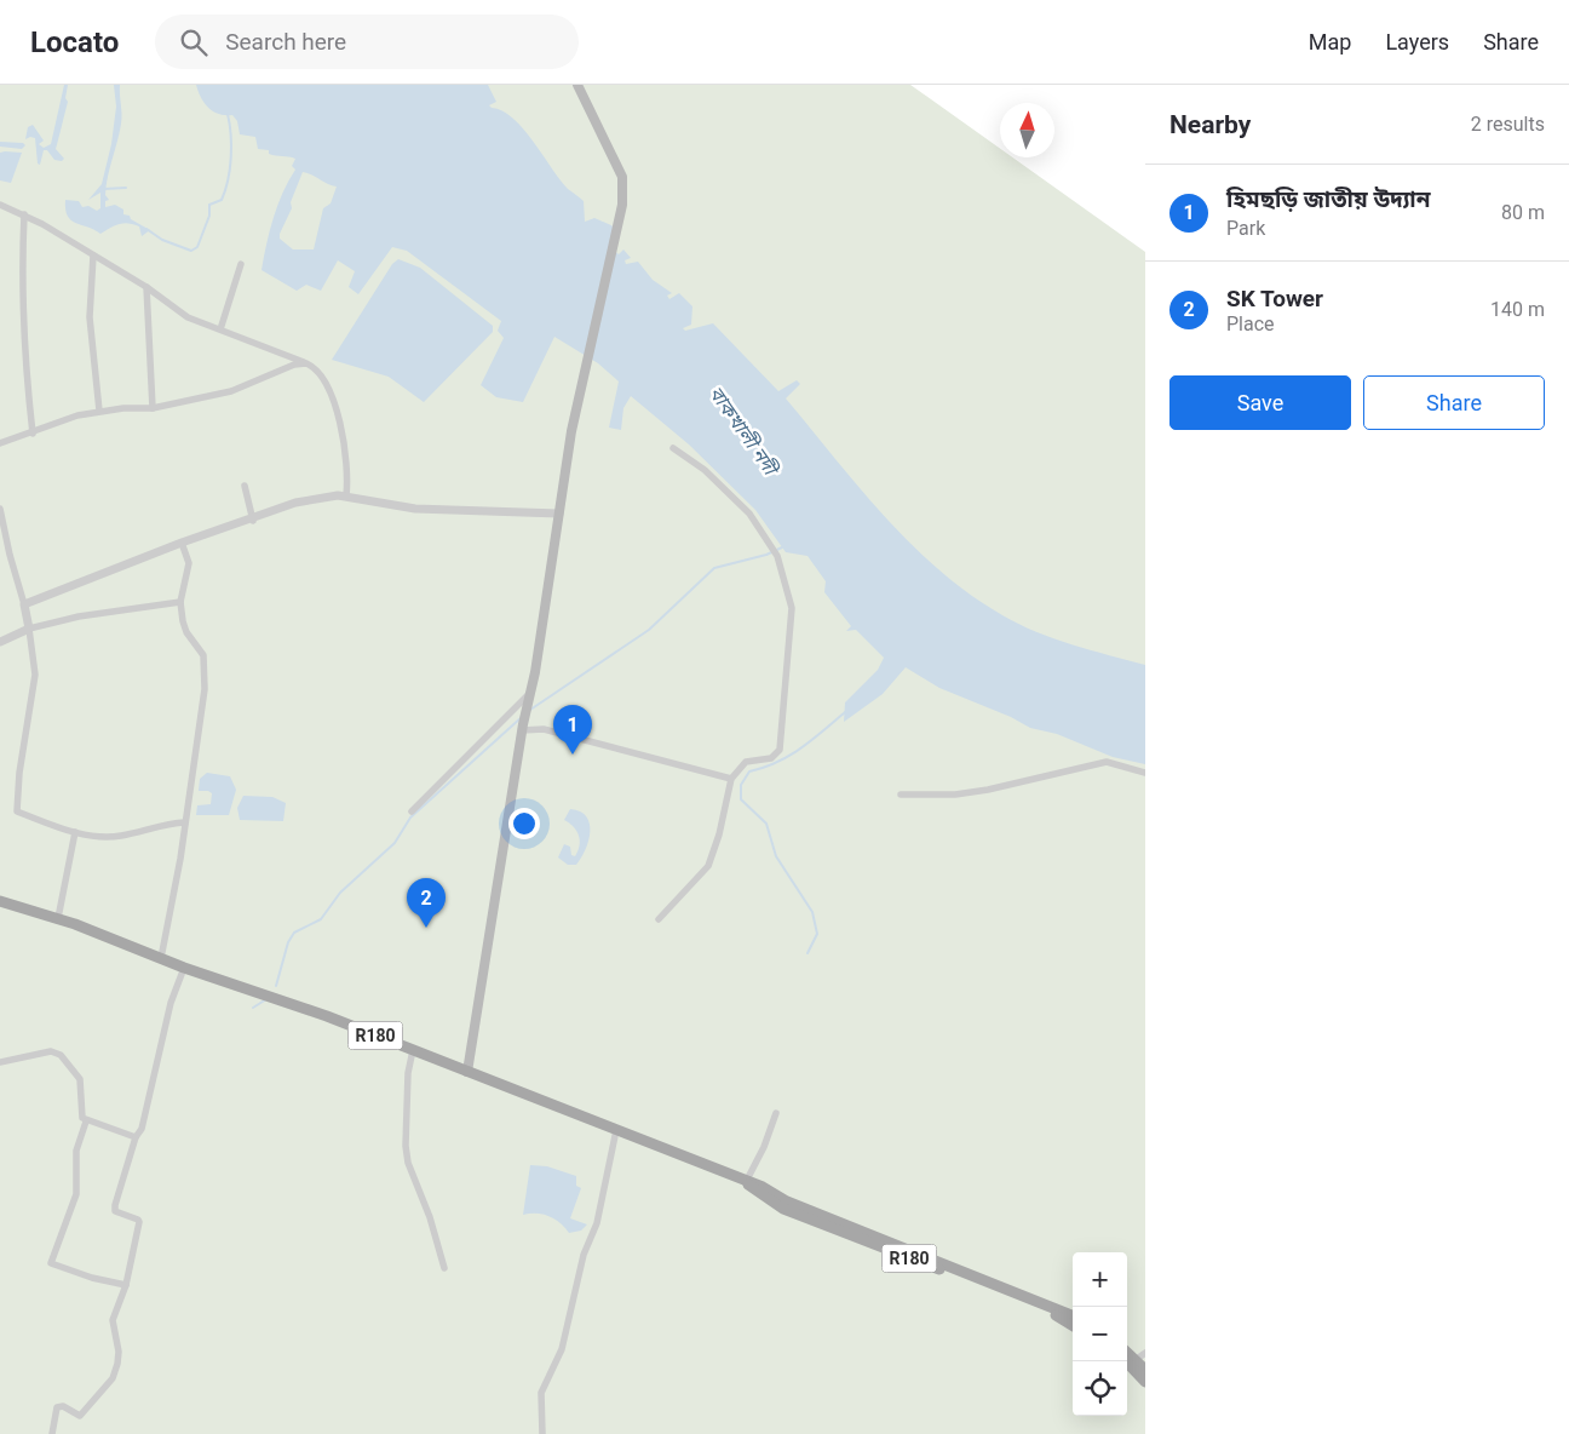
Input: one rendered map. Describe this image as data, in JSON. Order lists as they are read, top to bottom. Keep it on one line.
{"streets":{"main road":["R180"]},"water":["বাকখালী নদী"],"north":"top","page":{"header":"Locato","search":"Search here","nav":["Map","Layers","Share"],"heading":["Nearby","2 results"],"list":[{"mark":"1","name":"হিমছড়ি জাতীয় উদ্যান","note":"Park","value":"80 m"},{"mark":"2","name":"SK Tower","note":"Place","value":"140 m"}],"buttons":["Save","Share"],"pins":["1","2"],"map_buttons":["+","−"]}}
